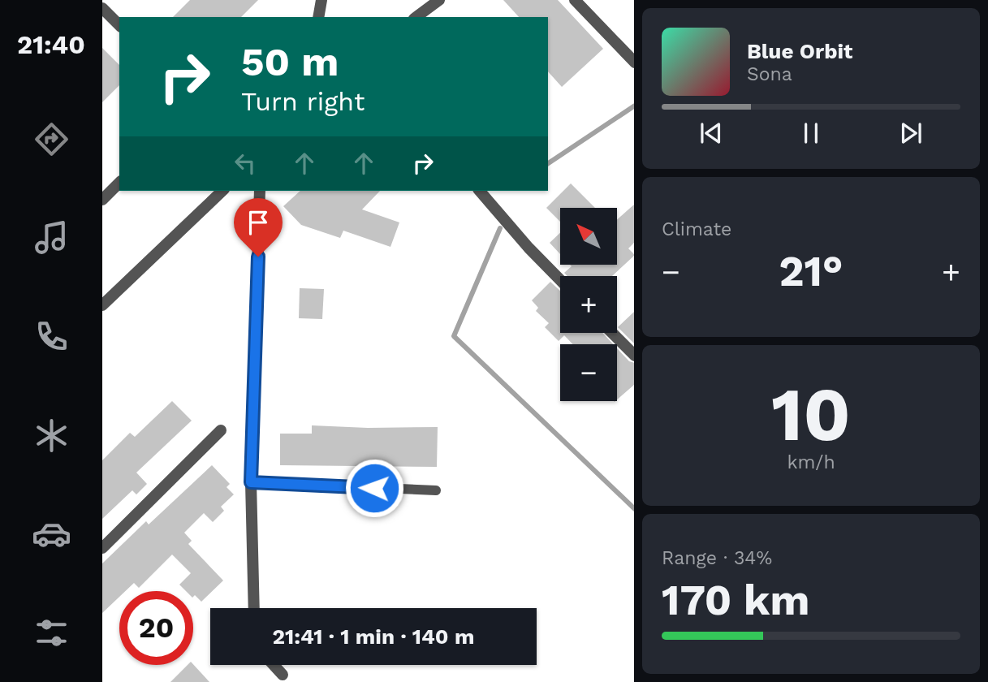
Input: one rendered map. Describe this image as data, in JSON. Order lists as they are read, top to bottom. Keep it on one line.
{"north":"top left","page":{"tabs":"21:40","turn":["50 m","Turn right"],"song":["Blue Orbit","Sona"],"tile":["Climate",["10","km/h"],["Range · 34%","170 km"]],"map_buttons":["+","−"],"heat":["−","21°","+"],"limit":"20","trip":"21:41 · 1 min · 140 m"}}
